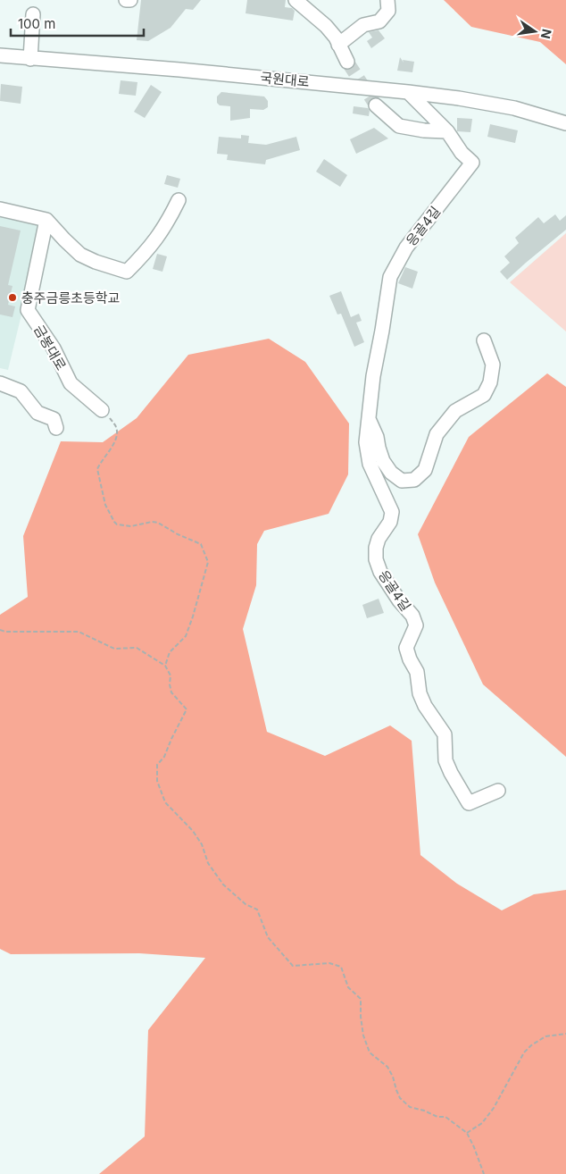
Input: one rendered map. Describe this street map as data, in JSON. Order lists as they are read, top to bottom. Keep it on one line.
{"streets":{"street":["국원대로","응골4길","금봉대로"]},"crossings":[["국원대로","응골4길"]],"places":["충주금릉초등학교"],"scale_bar":"100 m","north":"right"}
